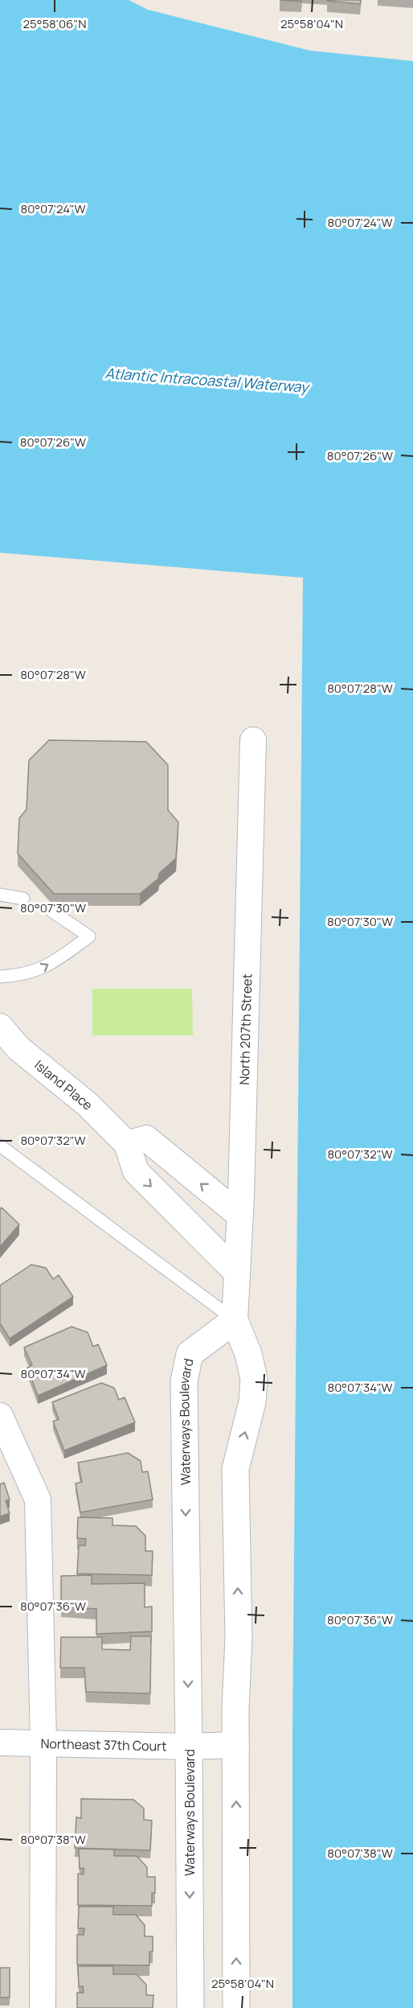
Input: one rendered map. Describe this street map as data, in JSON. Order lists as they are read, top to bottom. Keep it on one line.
{"streets":{"street":["North 207th Street","Island Place","Waterways Boulevard","Northeast 37th Court"]},"crossings":[["North 207th Street","Island Place"],["North 207th Street","Waterways Boulevard"],["Waterways Boulevard","Northeast 37th Court"]],"water":["Atlantic Intracoastal Waterway"],"coordinates":["25°58'06\"N","25°58'04\"N","80°07'24\"W","80°07'26\"W","80°07'28\"W","80°07'30\"W","80°07'32\"W","80°07'34\"W","80°07'36\"W","80°07'38\"W"]}
